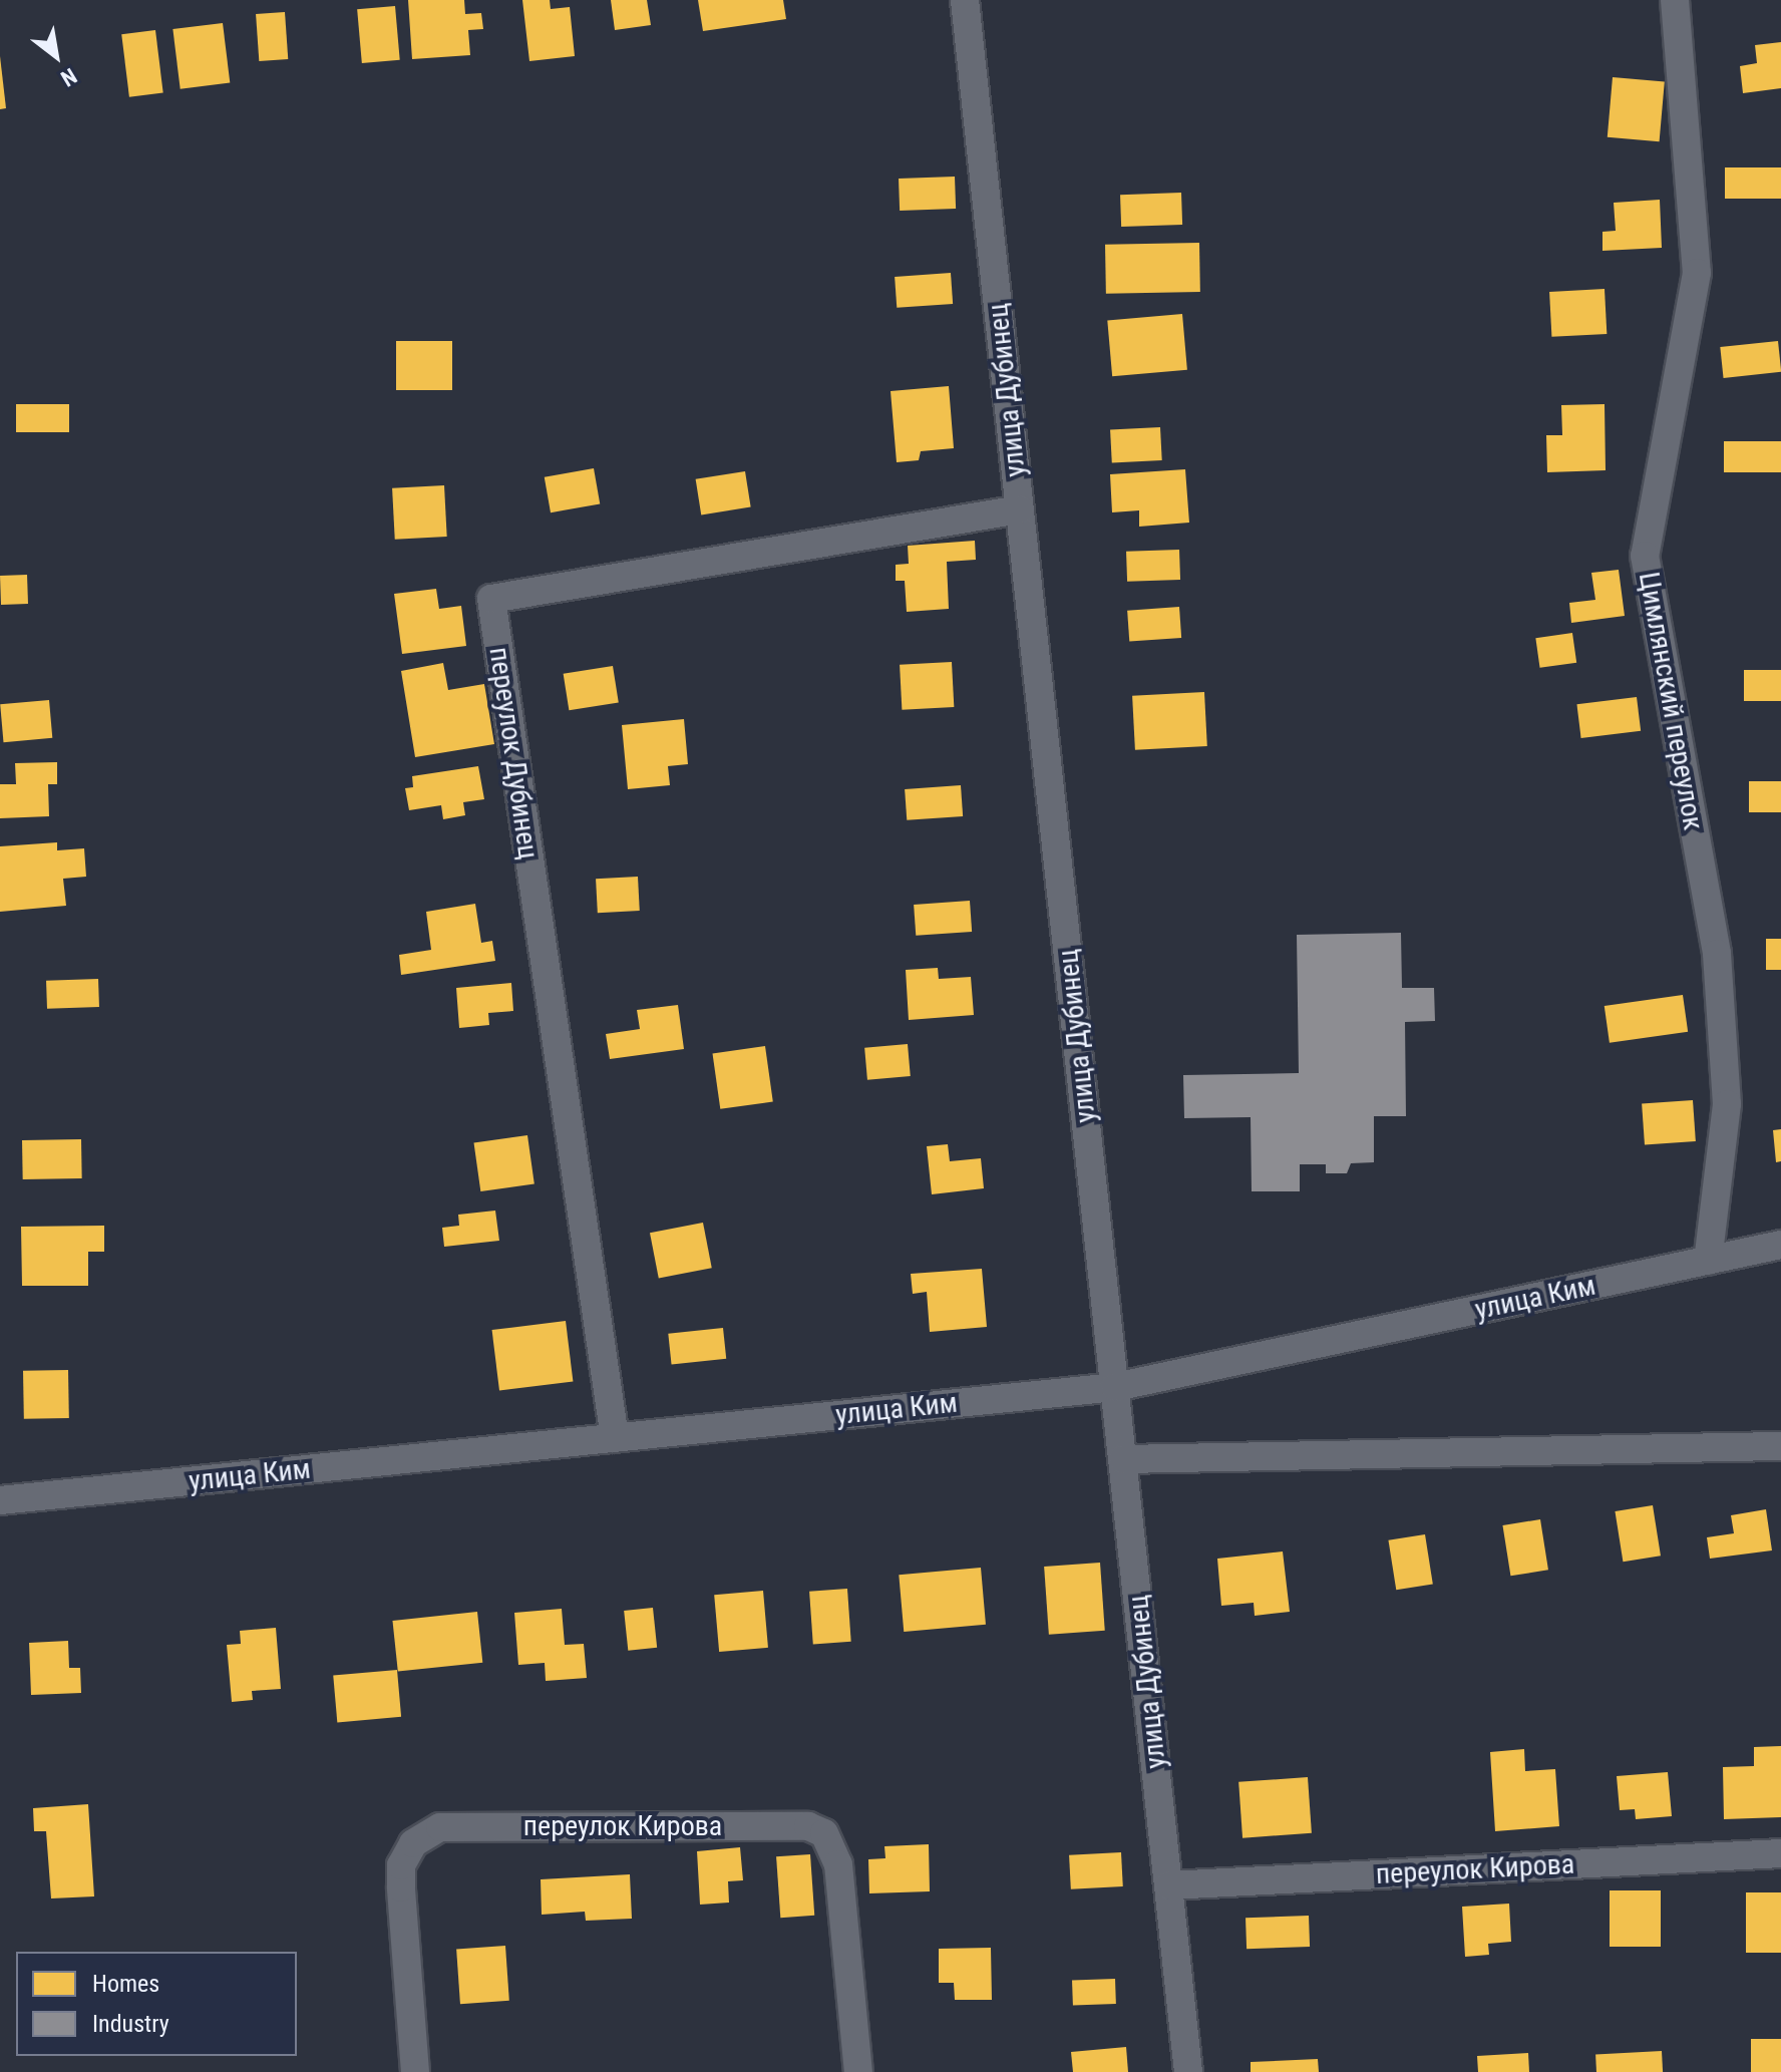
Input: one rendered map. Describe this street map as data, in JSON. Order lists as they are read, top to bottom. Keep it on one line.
{"streets":{"street":["улица Дубинец","Цимлянский переулок","переулок Дубинец","улица Ким","переулок Кирова"]},"crossings":[["улица Дубинец","переулок Дубинец"],["улица Дубинец","улица Ким"],["улица Дубинец","переулок Кирова"],["Цимлянский переулок","улица Ким"],["переулок Дубинец","улица Ким"]],"legend":["Homes","Industry"],"north":"bottom right"}
